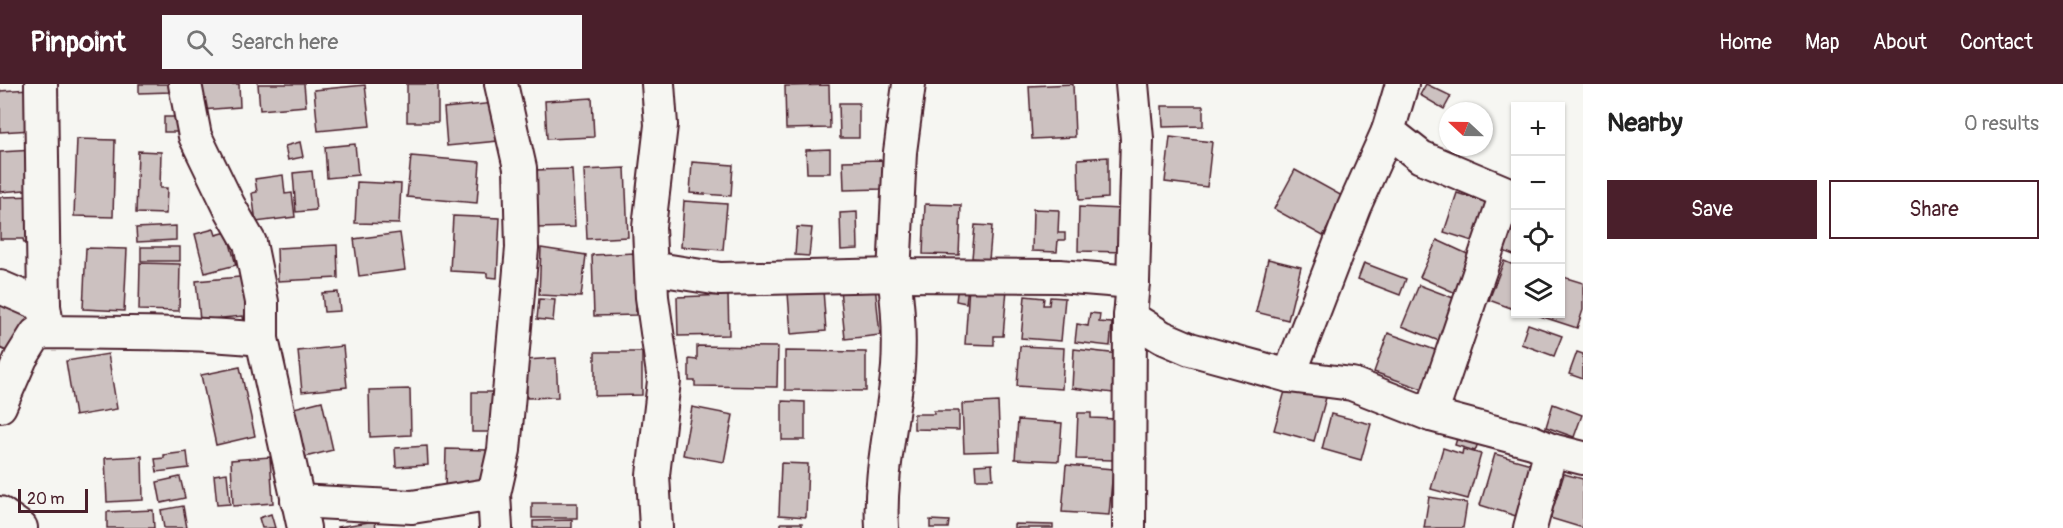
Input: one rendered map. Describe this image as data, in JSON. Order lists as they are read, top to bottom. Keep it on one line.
{"scale_bar":"20 m","north":"left","page":{"header":"Pinpoint","search":"Search here","nav":["Home","Map","About","Contact"],"heading":["Nearby","0 results"],"map_buttons":["+","−"],"buttons":["Save","Share"],"scale":"20 m"}}
